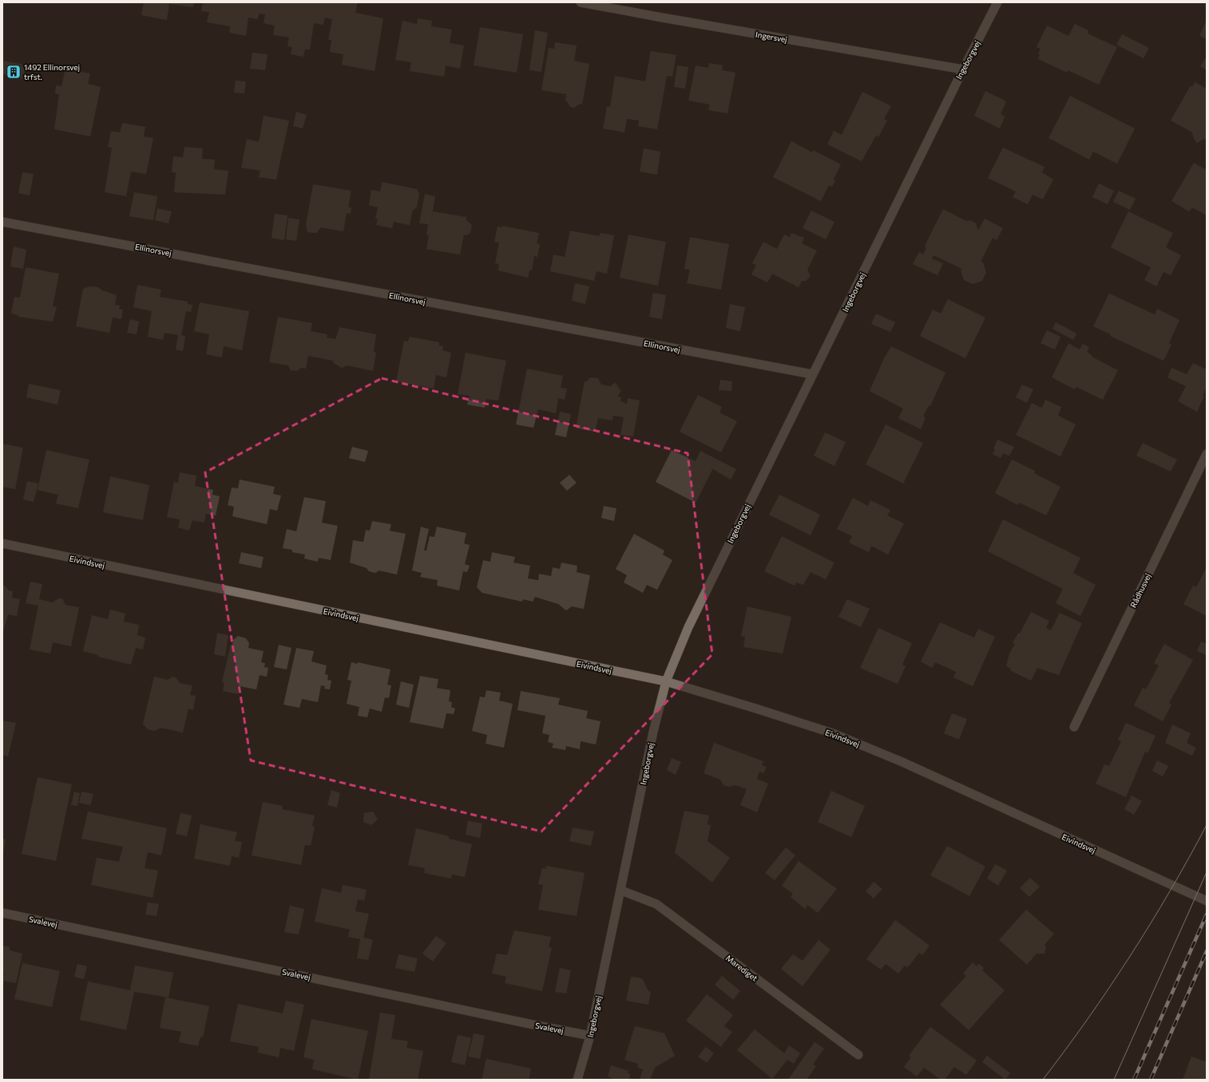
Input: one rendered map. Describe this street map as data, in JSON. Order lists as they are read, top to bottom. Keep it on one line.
{"streets":{"street":["Ingersvej","Ingeborgvej","Ellinorsvej","Eivindsvej","Rådhusvej","Svalevej","Marediget"]},"crossings":[["Ingersvej","Ingeborgvej"],["Ingeborgvej","Ellinorsvej"],["Ingeborgvej","Eivindsvej"],["Ingeborgvej","Svalevej"],["Ingeborgvej","Marediget"]],"places":{"building":["1492 Ellinorsvej trfst."]}}
